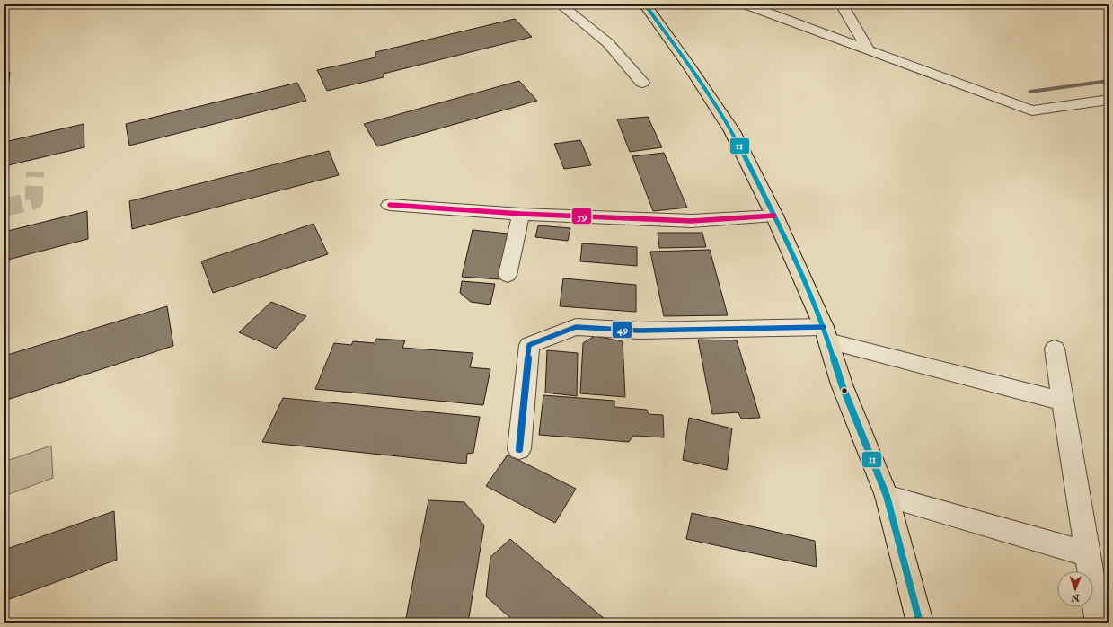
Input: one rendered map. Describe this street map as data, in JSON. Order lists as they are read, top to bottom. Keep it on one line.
{"lines":["transit line 11","transit line 59","transit line 49"],"north":"bottom"}
